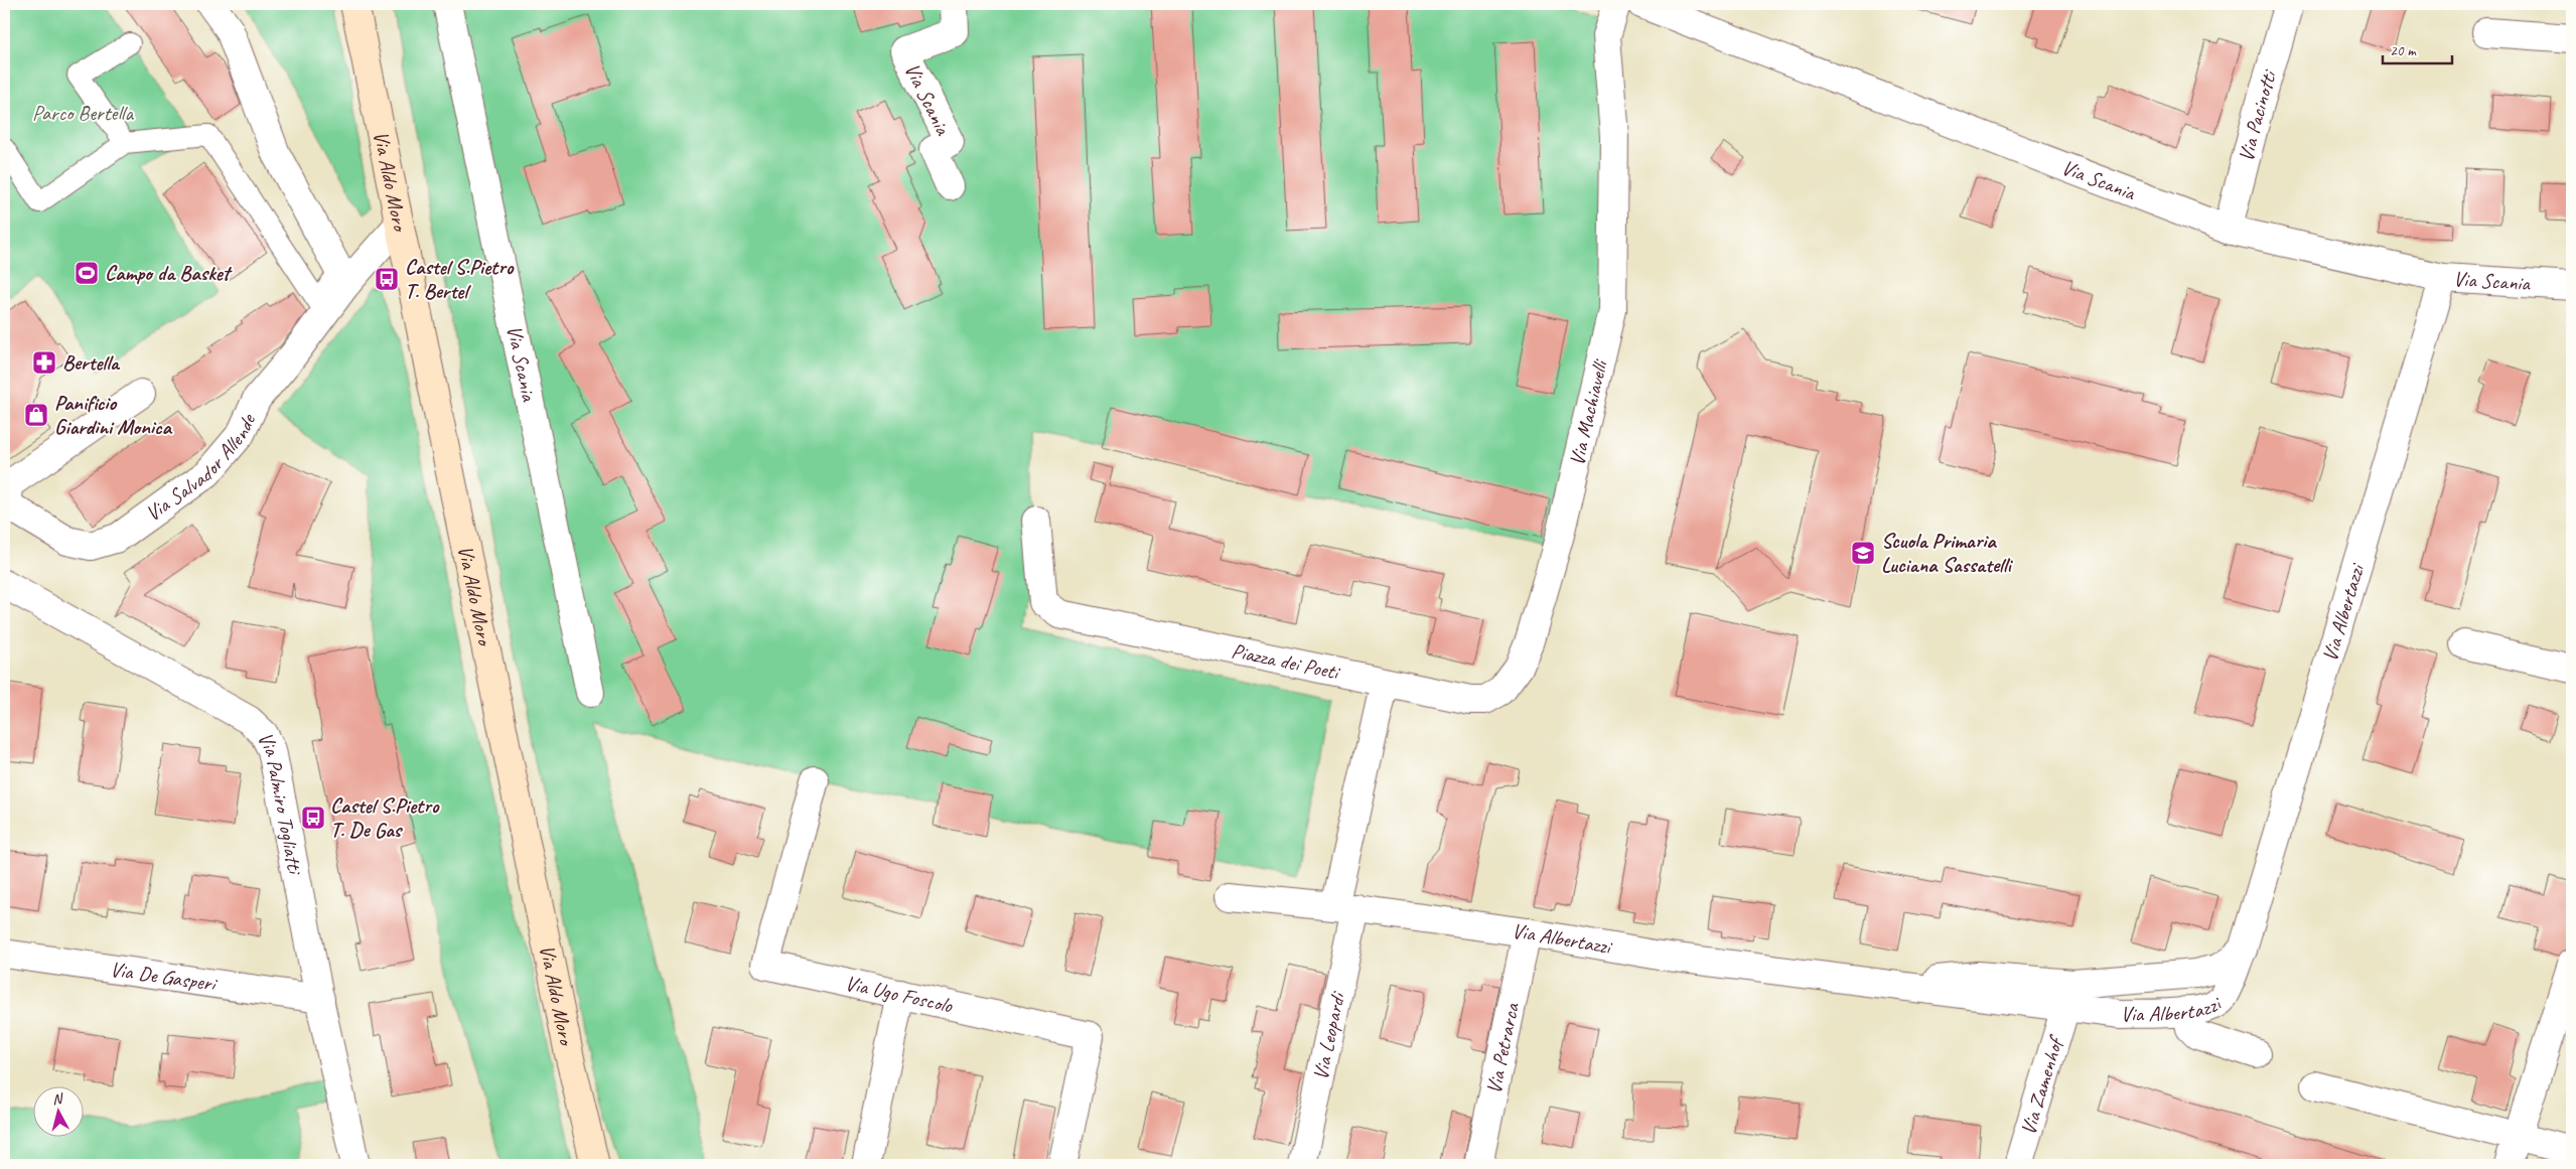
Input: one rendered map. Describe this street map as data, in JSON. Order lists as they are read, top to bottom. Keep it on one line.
{"streets":{"main road":["Via Aldo Moro"],"street":["Via Scania","Via Pacinotti","Via Machiavelli","Via Salvador Allende","Via Albertazzi","Piazza dei Poeti","Via Palmiro Togliatti","Via De Gasperi","Via Ugo Foscolo","Via Leopardi","Via Petrarca","Via Zamenhof"]},"crossings":[["Via Scania","Via Pacinotti"],["Via Scania","Via Albertazzi"],["Via Aldo Moro","Via Salvador Allende"],["Via Machiavelli","Piazza dei Poeti"],["Via Albertazzi","Via Leopardi"],["Via Albertazzi","Via Petrarca"],["Via Albertazzi","Via Zamenhof"],["Via Palmiro Togliatti","Via De Gasperi"]],"parks":["Parco Bertella"],"places":{"sports":["Campo da Basket"],"bus stop":["Castel S.Pietro T. Bertel","Castel S.Pietro T. De Gas"],"pharmacy":["Bertella"],"shop":["Panificio Giardini Monica"],"school or university":["Scuola Primaria Luciana Sassatelli"]},"scale_bar":"20 m","north":"top"}
